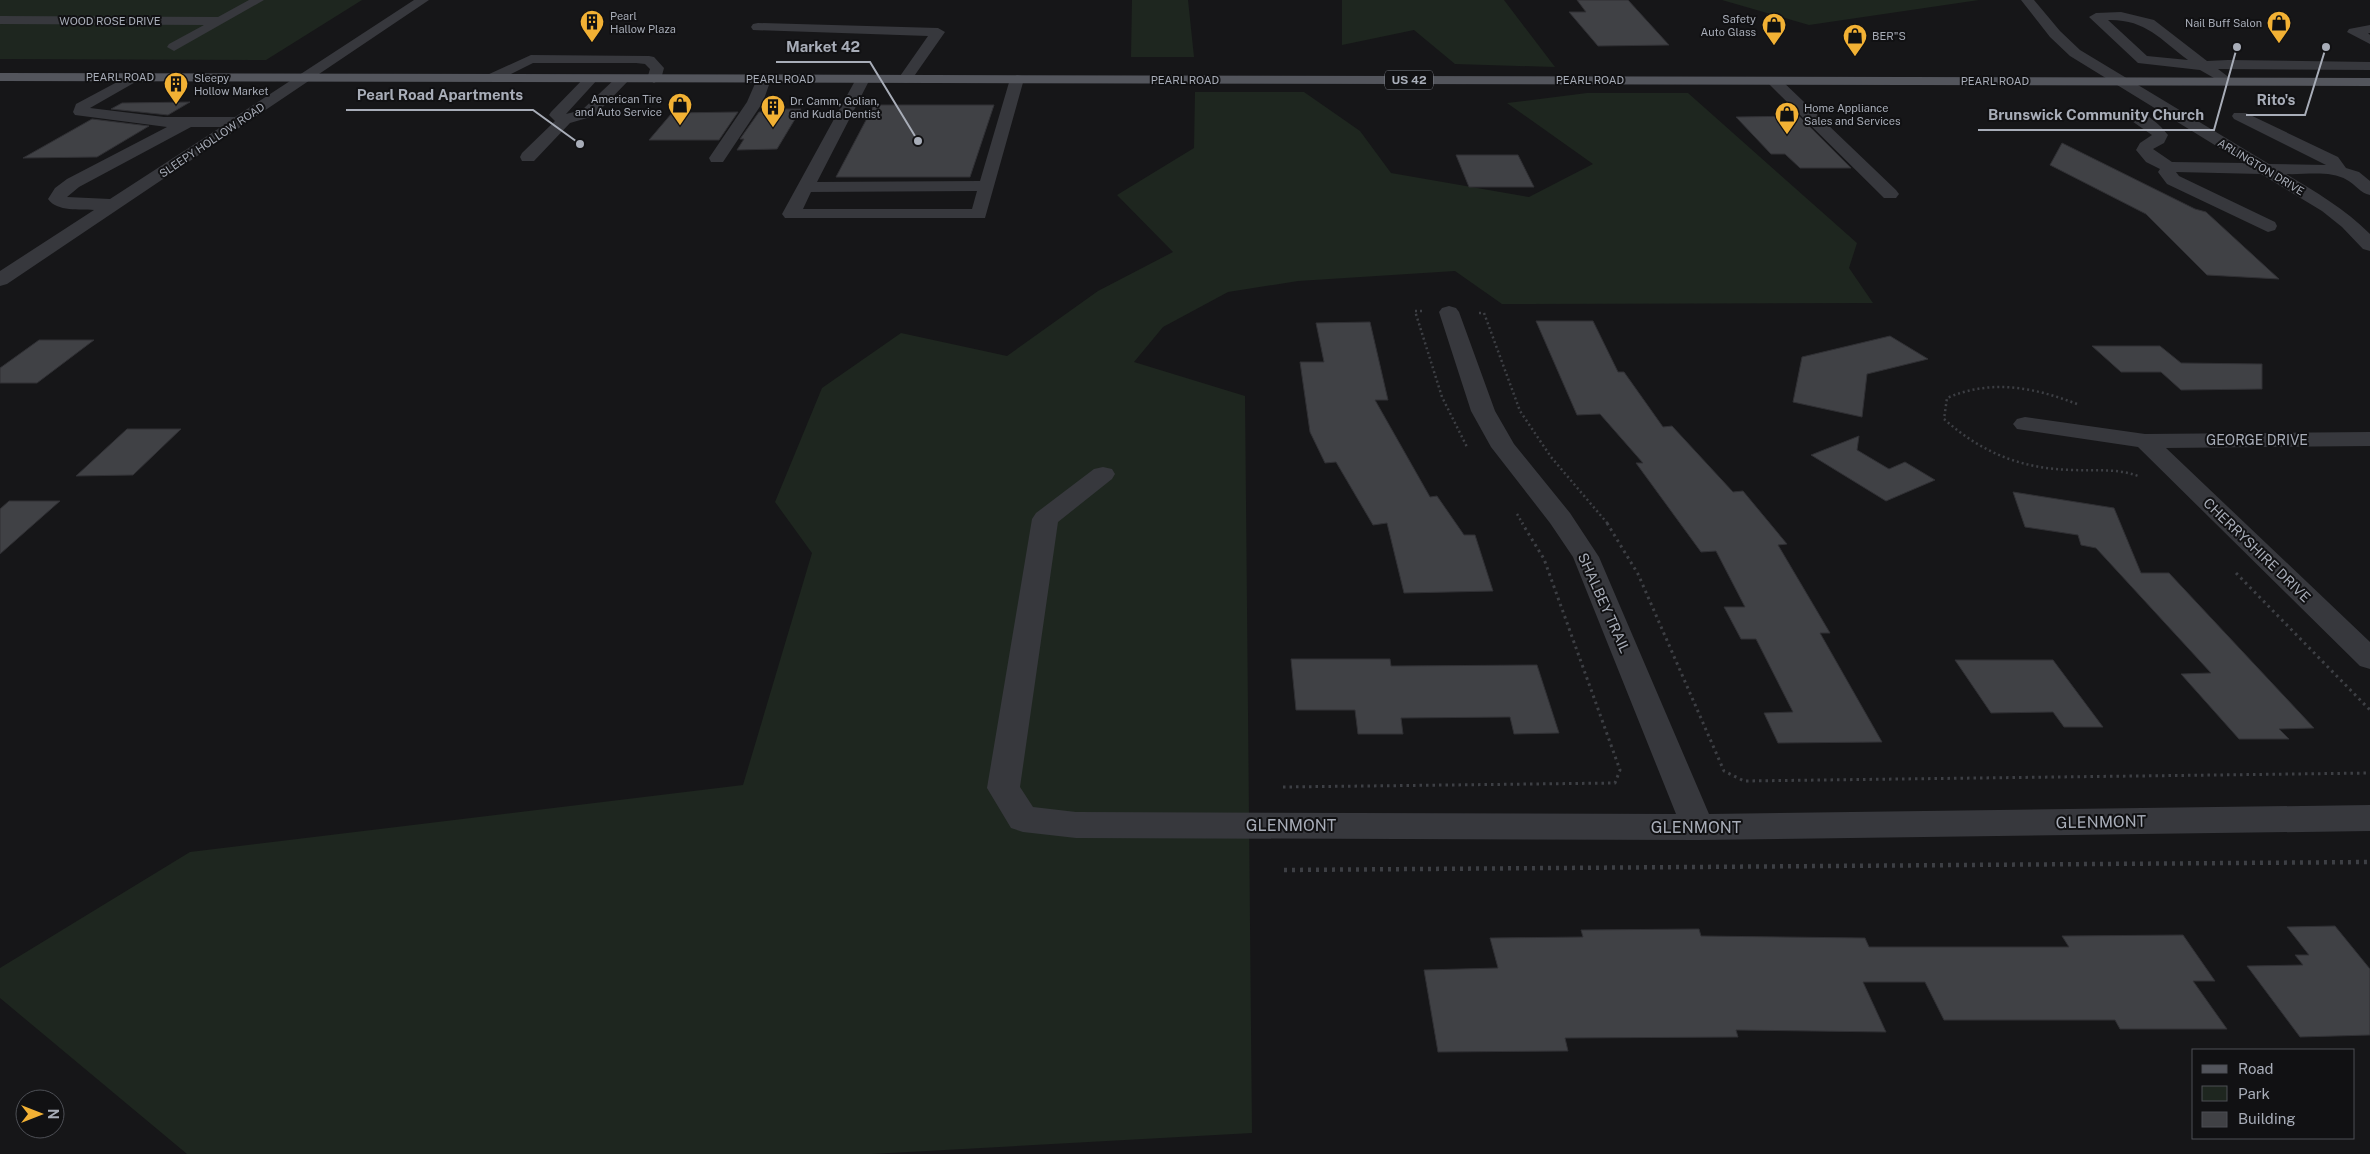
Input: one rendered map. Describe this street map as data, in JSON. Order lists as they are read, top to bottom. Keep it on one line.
{"streets":{"main road":["PEARL ROAD","US 42"],"street":["WOOD ROSE DRIVE","SLEEPY HOLLOW ROAD","ARLINGTON DRIVE","GEORGE DRIVE","CHERRYSHIRE DRIVE","SHALBEY TRAIL","GLENMONT"]},"crossings":[["PEARL ROAD","SLEEPY HOLLOW ROAD"],["PEARL ROAD","ARLINGTON DRIVE"],["GEORGE DRIVE","CHERRYSHIRE DRIVE"],["SHALBEY TRAIL","GLENMONT"]],"places":{"building":["Pearl Hallow Plaza","Sleepy Hollow Market","Dr. Camm, Golian, and Kudla Dentist"],"shop":["Nail Buff Salon","Safety Auto Glass","BER\"S","American Tire and Auto Service","Home Appliance Sales and Services"],"other":["Brunswick Community Church","Rito's","Market 42","Pearl Road Apartments"]},"legend":["Road","Park","Building"],"north":"right"}
